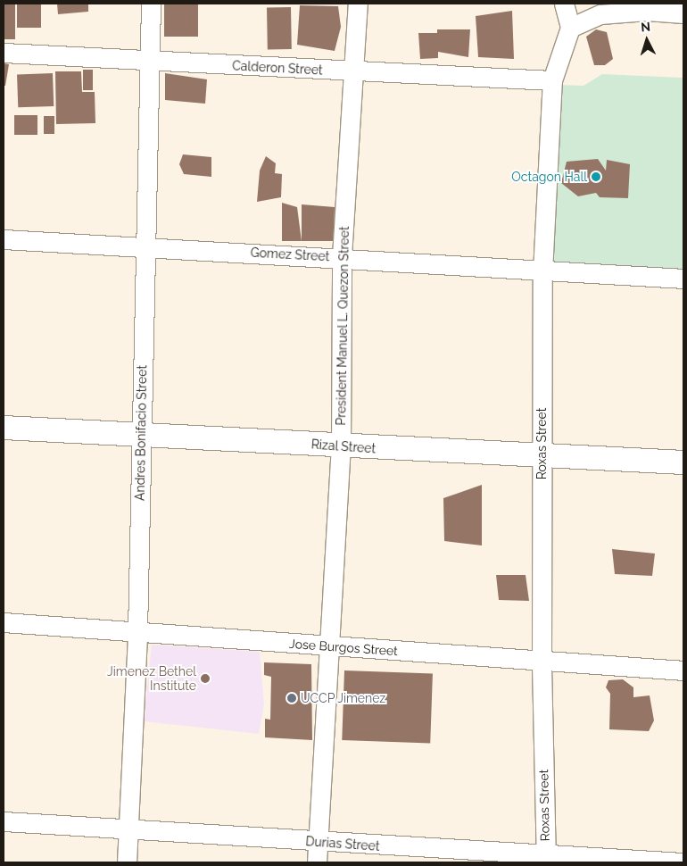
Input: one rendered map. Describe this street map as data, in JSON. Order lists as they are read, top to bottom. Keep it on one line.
{"streets":{"main road":["Rizal Street"],"street":["Calderon Street","Gomez Street","President Manuel L. Quezon Street","Andres Bonifacio Street","Roxas Street","Jose Burgos Street","Durias Street"]},"crossings":[["Calderon Street","President Manuel L. Quezon Street"],["Calderon Street","Andres Bonifacio Street"],["Calderon Street","Roxas Street"],["Gomez Street","President Manuel L. Quezon Street"],["Gomez Street","Andres Bonifacio Street"],["Gomez Street","Roxas Street"],["President Manuel L. Quezon Street","Rizal Street"],["President Manuel L. Quezon Street","Jose Burgos Street"],["President Manuel L. Quezon Street","Durias Street"],["Andres Bonifacio Street","Rizal Street"],["Andres Bonifacio Street","Jose Burgos Street"],["Andres Bonifacio Street","Durias Street"],["Roxas Street","Rizal Street"],["Roxas Street","Jose Burgos Street"],["Roxas Street","Durias Street"]],"places":["Octagon Hall","Jimenez Bethel Institute","UCCP Jimenez"],"north":"top"}
